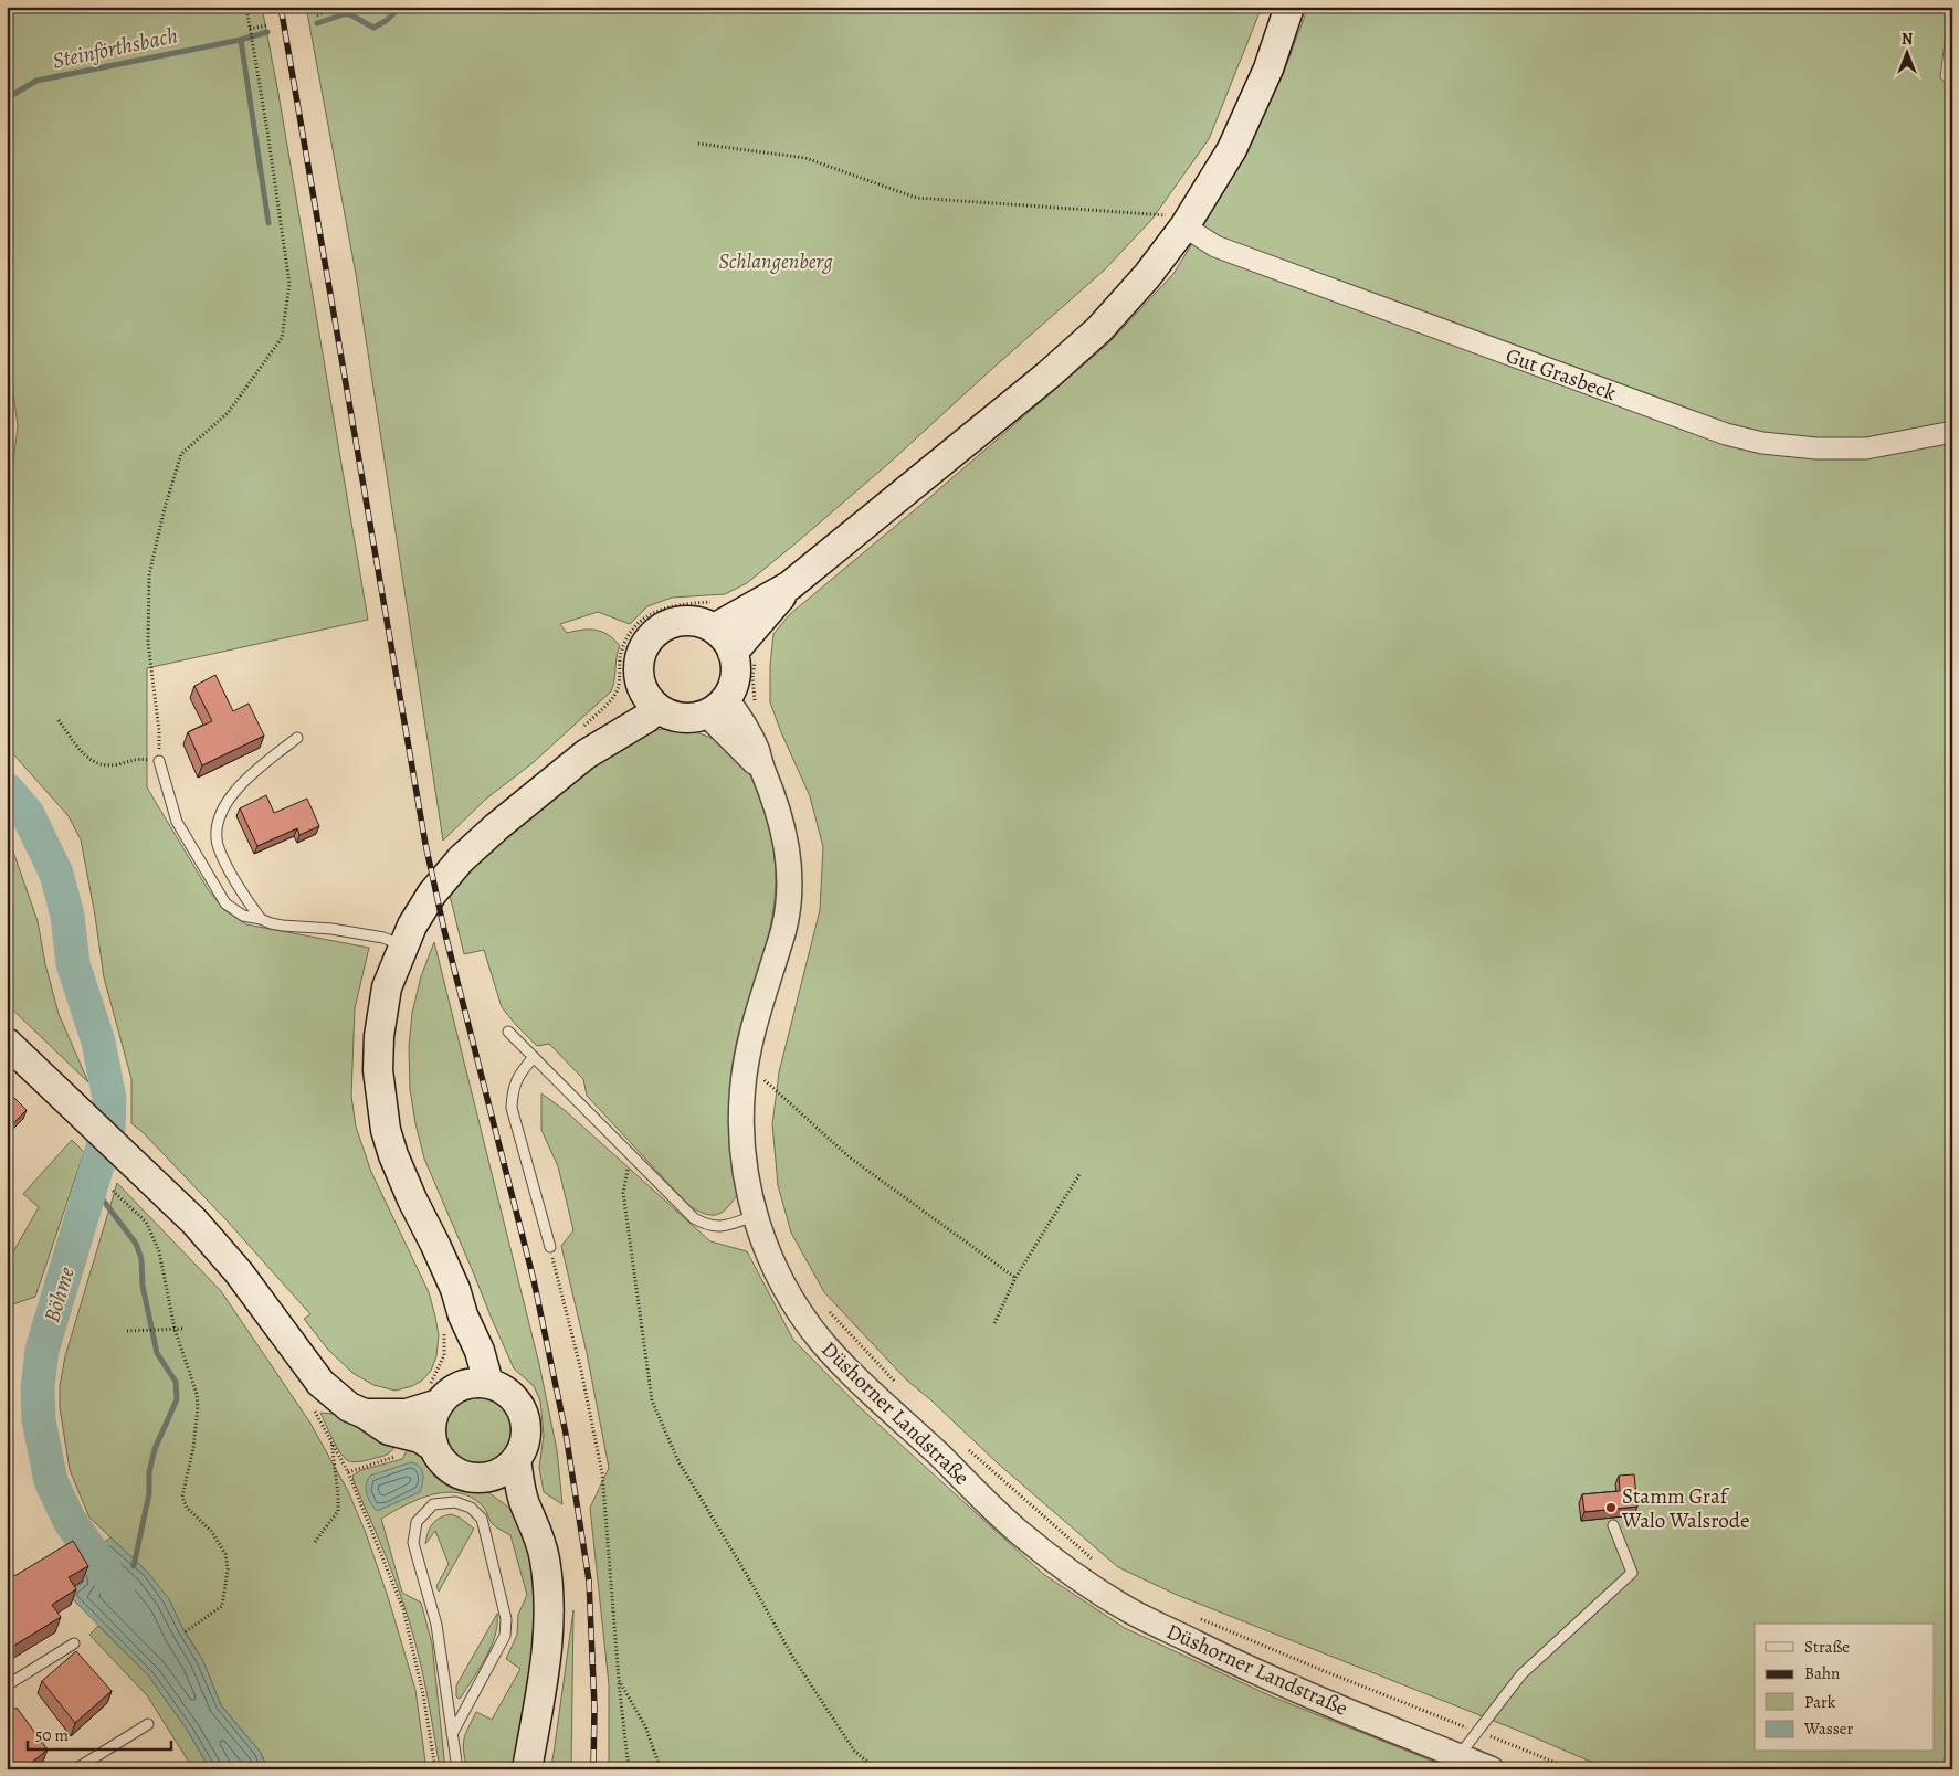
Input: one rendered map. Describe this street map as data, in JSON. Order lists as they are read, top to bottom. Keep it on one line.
{"streets":{"street":["Gut Grasbeck","Düshorner Landstraße"]},"water":["Steinförthsbach","Böhme"],"parks":["Schlangenberg"],"places":["Stamm Graf Walo Walsrode"],"legend":["Straße","Bahn","Park","Wasser"],"scale_bar":"50 m","north":"top"}
